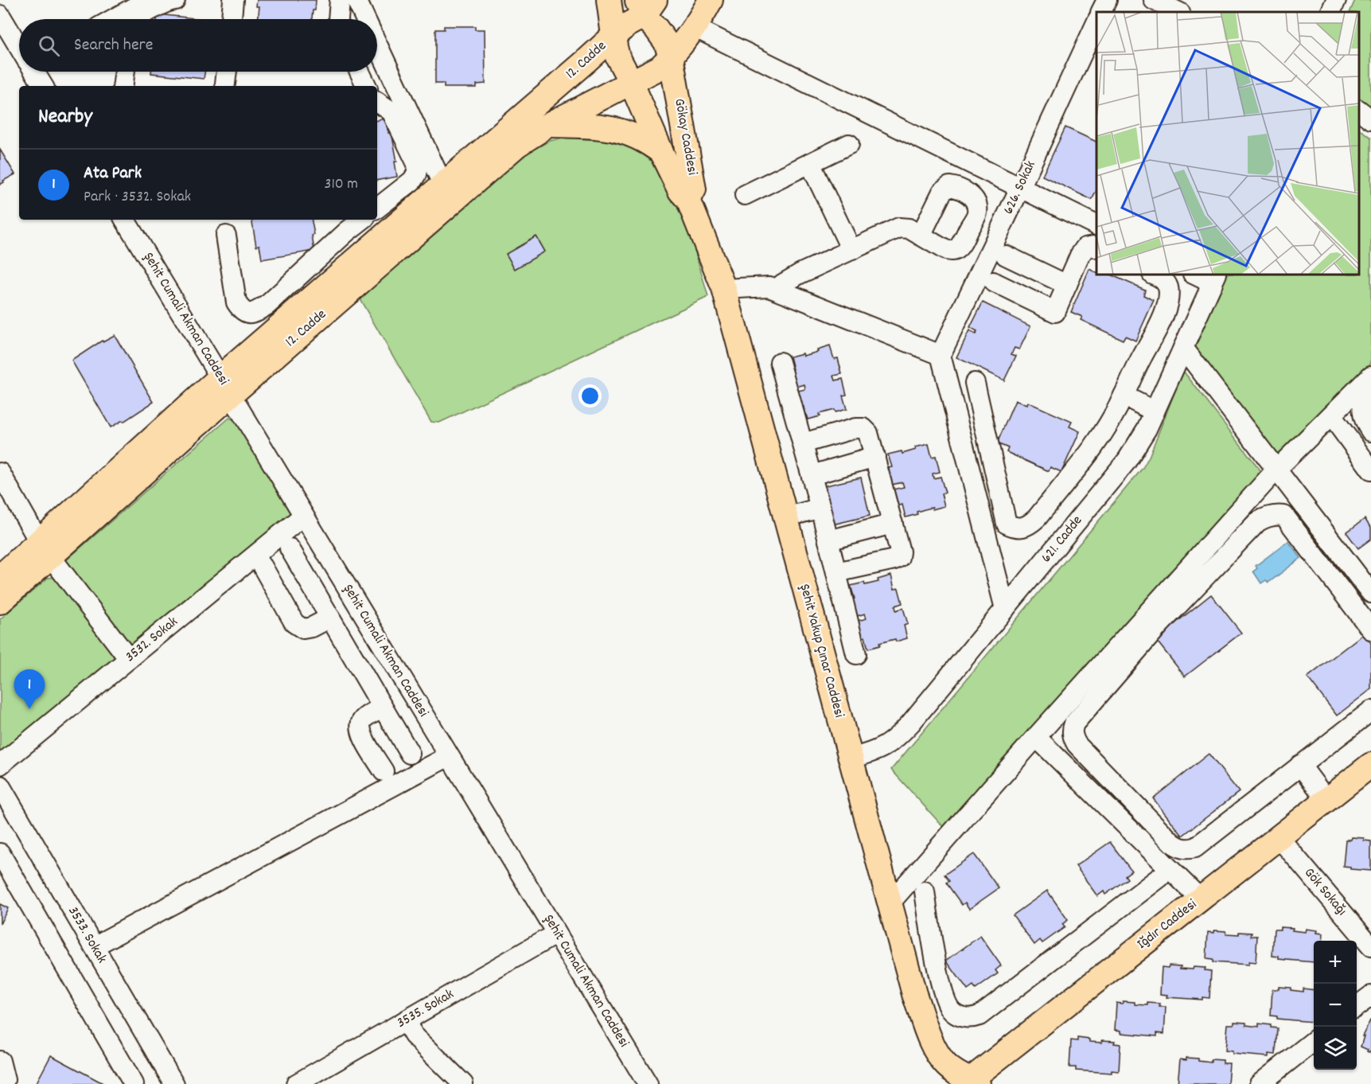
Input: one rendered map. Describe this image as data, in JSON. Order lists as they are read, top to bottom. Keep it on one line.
{"streets":{"main road":["12. Cadde","Gökay Caddesi","Şehit Yakup Çınar Caddesi","Iğdır Caddesi"],"street":["626. Sokak","Şehit Cumali Akman Caddesi","621. Cadde","3532. Sokak","Gök Sokağı","3533. Sokak","3535. Sokak"]},"crossings":[["12. Cadde","Gökay Caddesi"],["12. Cadde","Şehit Cumali Akman Caddesi"],["Gökay Caddesi","Şehit Yakup Çınar Caddesi"],["Şehit Cumali Akman Caddesi","3532. Sokak"],["Şehit Cumali Akman Caddesi","3535. Sokak"],["621. Cadde","Şehit Yakup Çınar Caddesi"],["Şehit Yakup Çınar Caddesi","Iğdır Caddesi"],["Gök Sokağı","Iğdır Caddesi"]],"page":{"search":"Search here","heading":"Nearby","list":[{"mark":"1","name":"Ata Park","note":"Park · 3532. Sokak","value":"310 m"}],"pins":"1","map_buttons":["+","−"]}}
